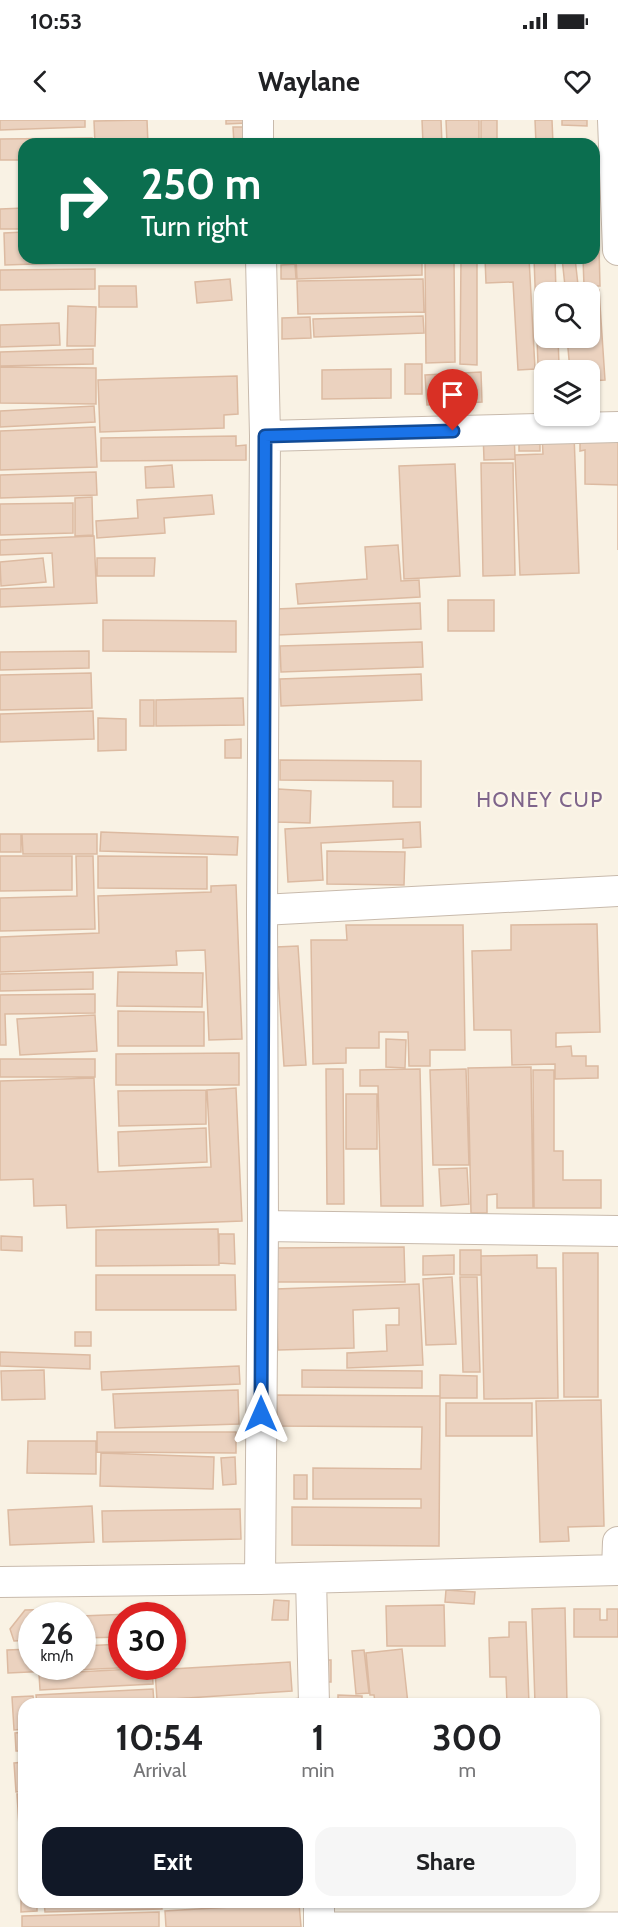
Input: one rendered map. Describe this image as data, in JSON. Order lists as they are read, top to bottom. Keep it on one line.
{"districts":["HONEY CUP"],"page":{"status":"10:53","header":"Waylane","turn":["250 m","Turn right"],"speed":"26 km/h","limit":"30","eta":["10:54","Arrival","1","min","300","m"],"buttons":["Exit","Share"]}}
